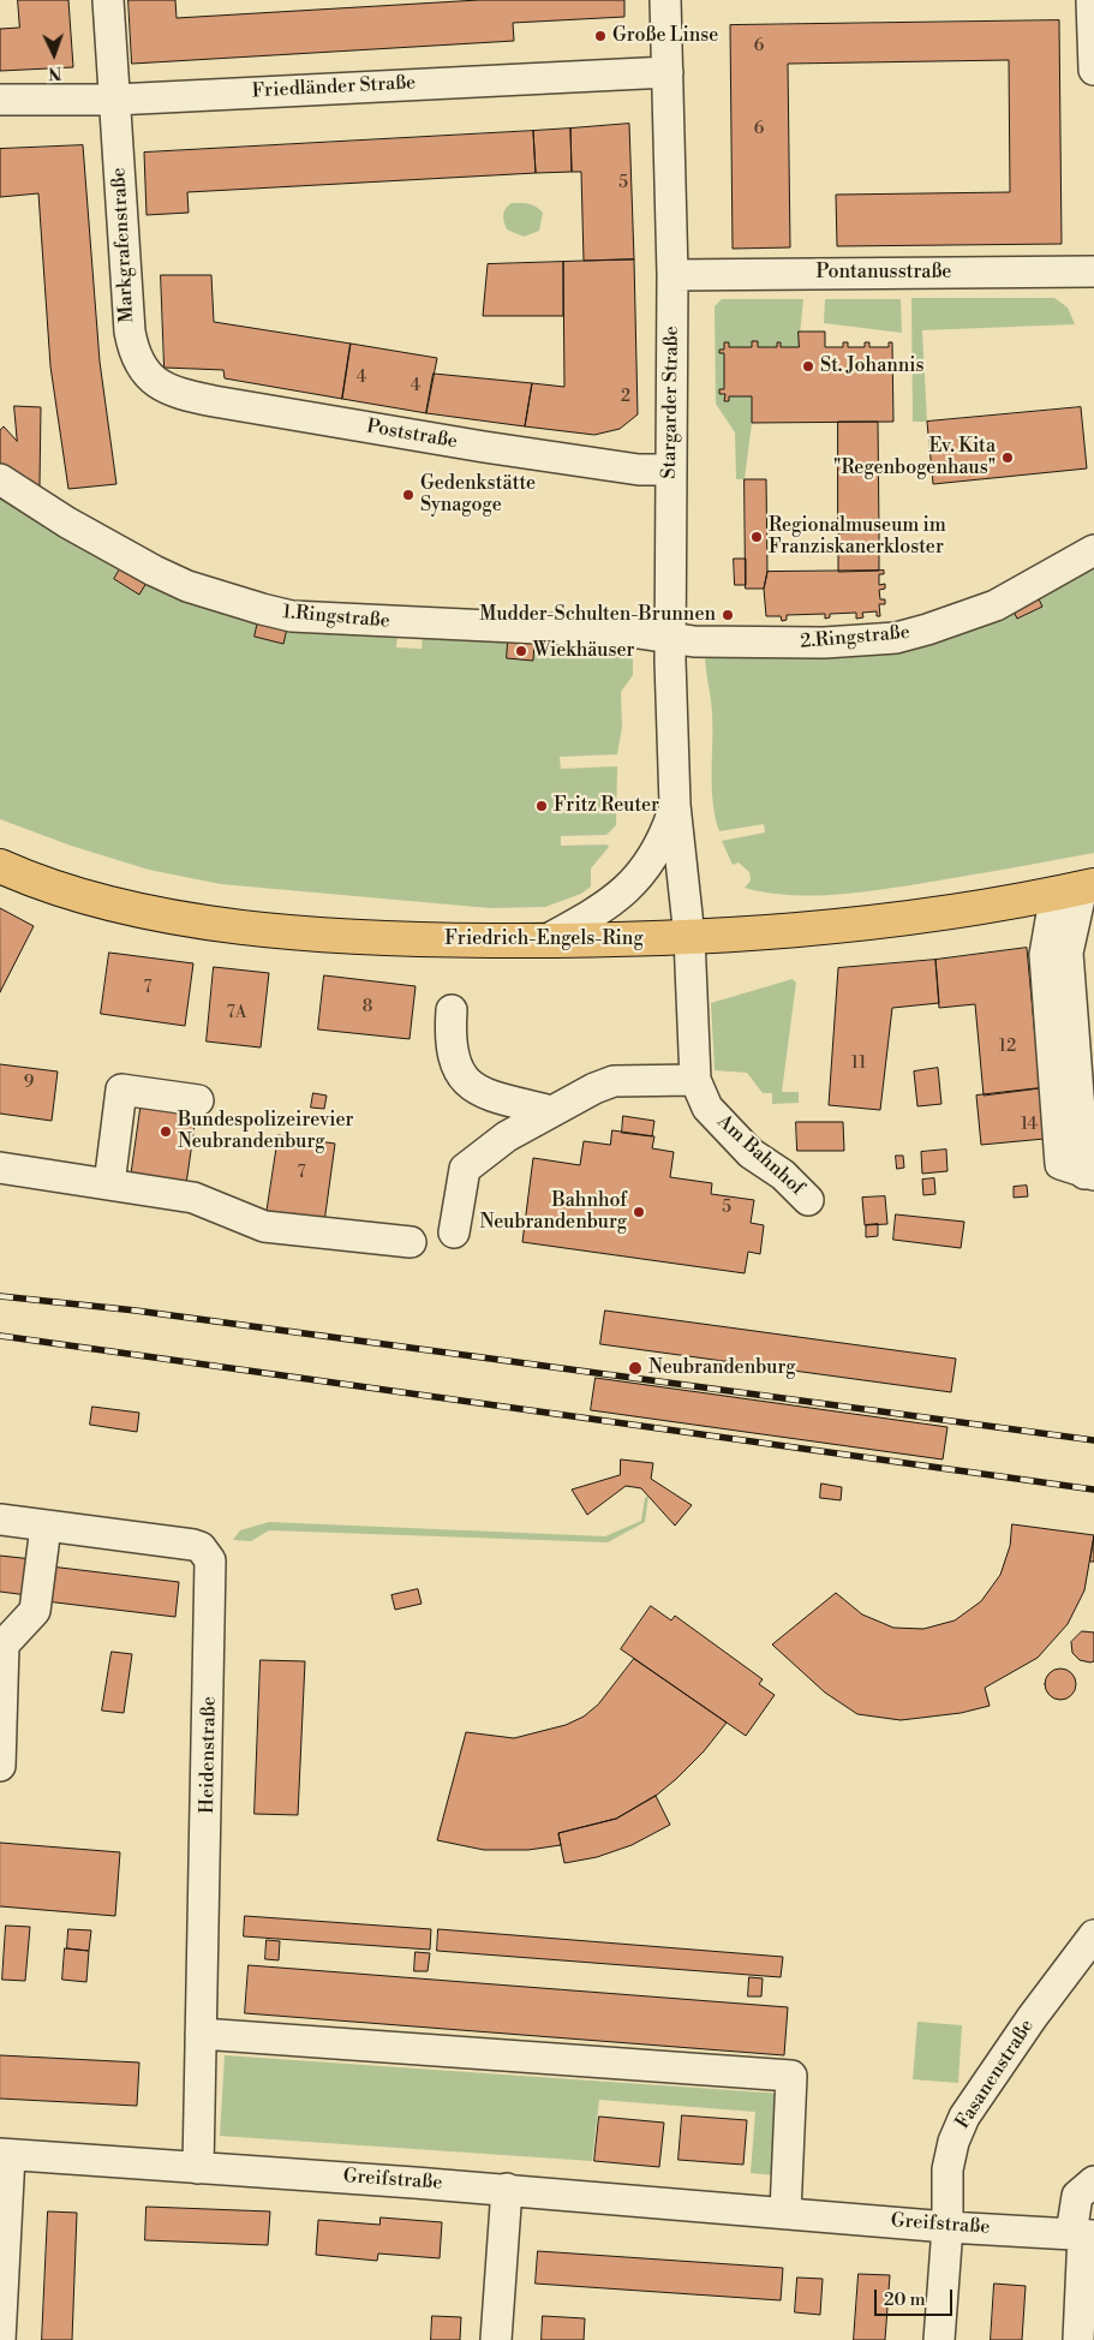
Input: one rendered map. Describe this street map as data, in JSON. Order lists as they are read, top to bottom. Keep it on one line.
{"streets":{"main road":["Friedrich-Engels-Ring"],"street":["Friedländer Straße","Markgrafenstraße","Pontanusstraße","Stargarder Straße","Poststraße","1.Ringstraße","2.Ringstraße","Am Bahnhof","Heidenstraße","Fasanenstraße","Greifstraße"]},"crossings":[["Friedländer Straße","Markgrafenstraße"],["Friedländer Straße","Stargarder Straße"],["Markgrafenstraße","Poststraße"],["Pontanusstraße","Stargarder Straße"],["Stargarder Straße","Poststraße"],["Stargarder Straße","1.Ringstraße"],["Stargarder Straße","2.Ringstraße"],["Stargarder Straße","Friedrich-Engels-Ring"],["Stargarder Straße","Am Bahnhof"],["1.Ringstraße","2.Ringstraße"],["Friedrich-Engels-Ring","Am Bahnhof"],["Heidenstraße","Greifstraße"],["Fasanenstraße","Greifstraße"]],"places":["Große Linse","St. Johannis","Ev. Kita \"Regenbogenhaus\"","Gedenkstätte Synagoge","Regionalmuseum im Franziskanerkloster","Mudder-Schulten-Brunnen","Wiekhäuser","Fritz Reuter","Bundespolizeirevier Neubrandenburg","Bahnhof Neubrandenburg","Neubrandenburg"],"house_numbers":["6","6","5","4","4","2","7","8","7A","12","11","9","14","7","5"],"scale_bar":"20 m","north":"bottom"}
